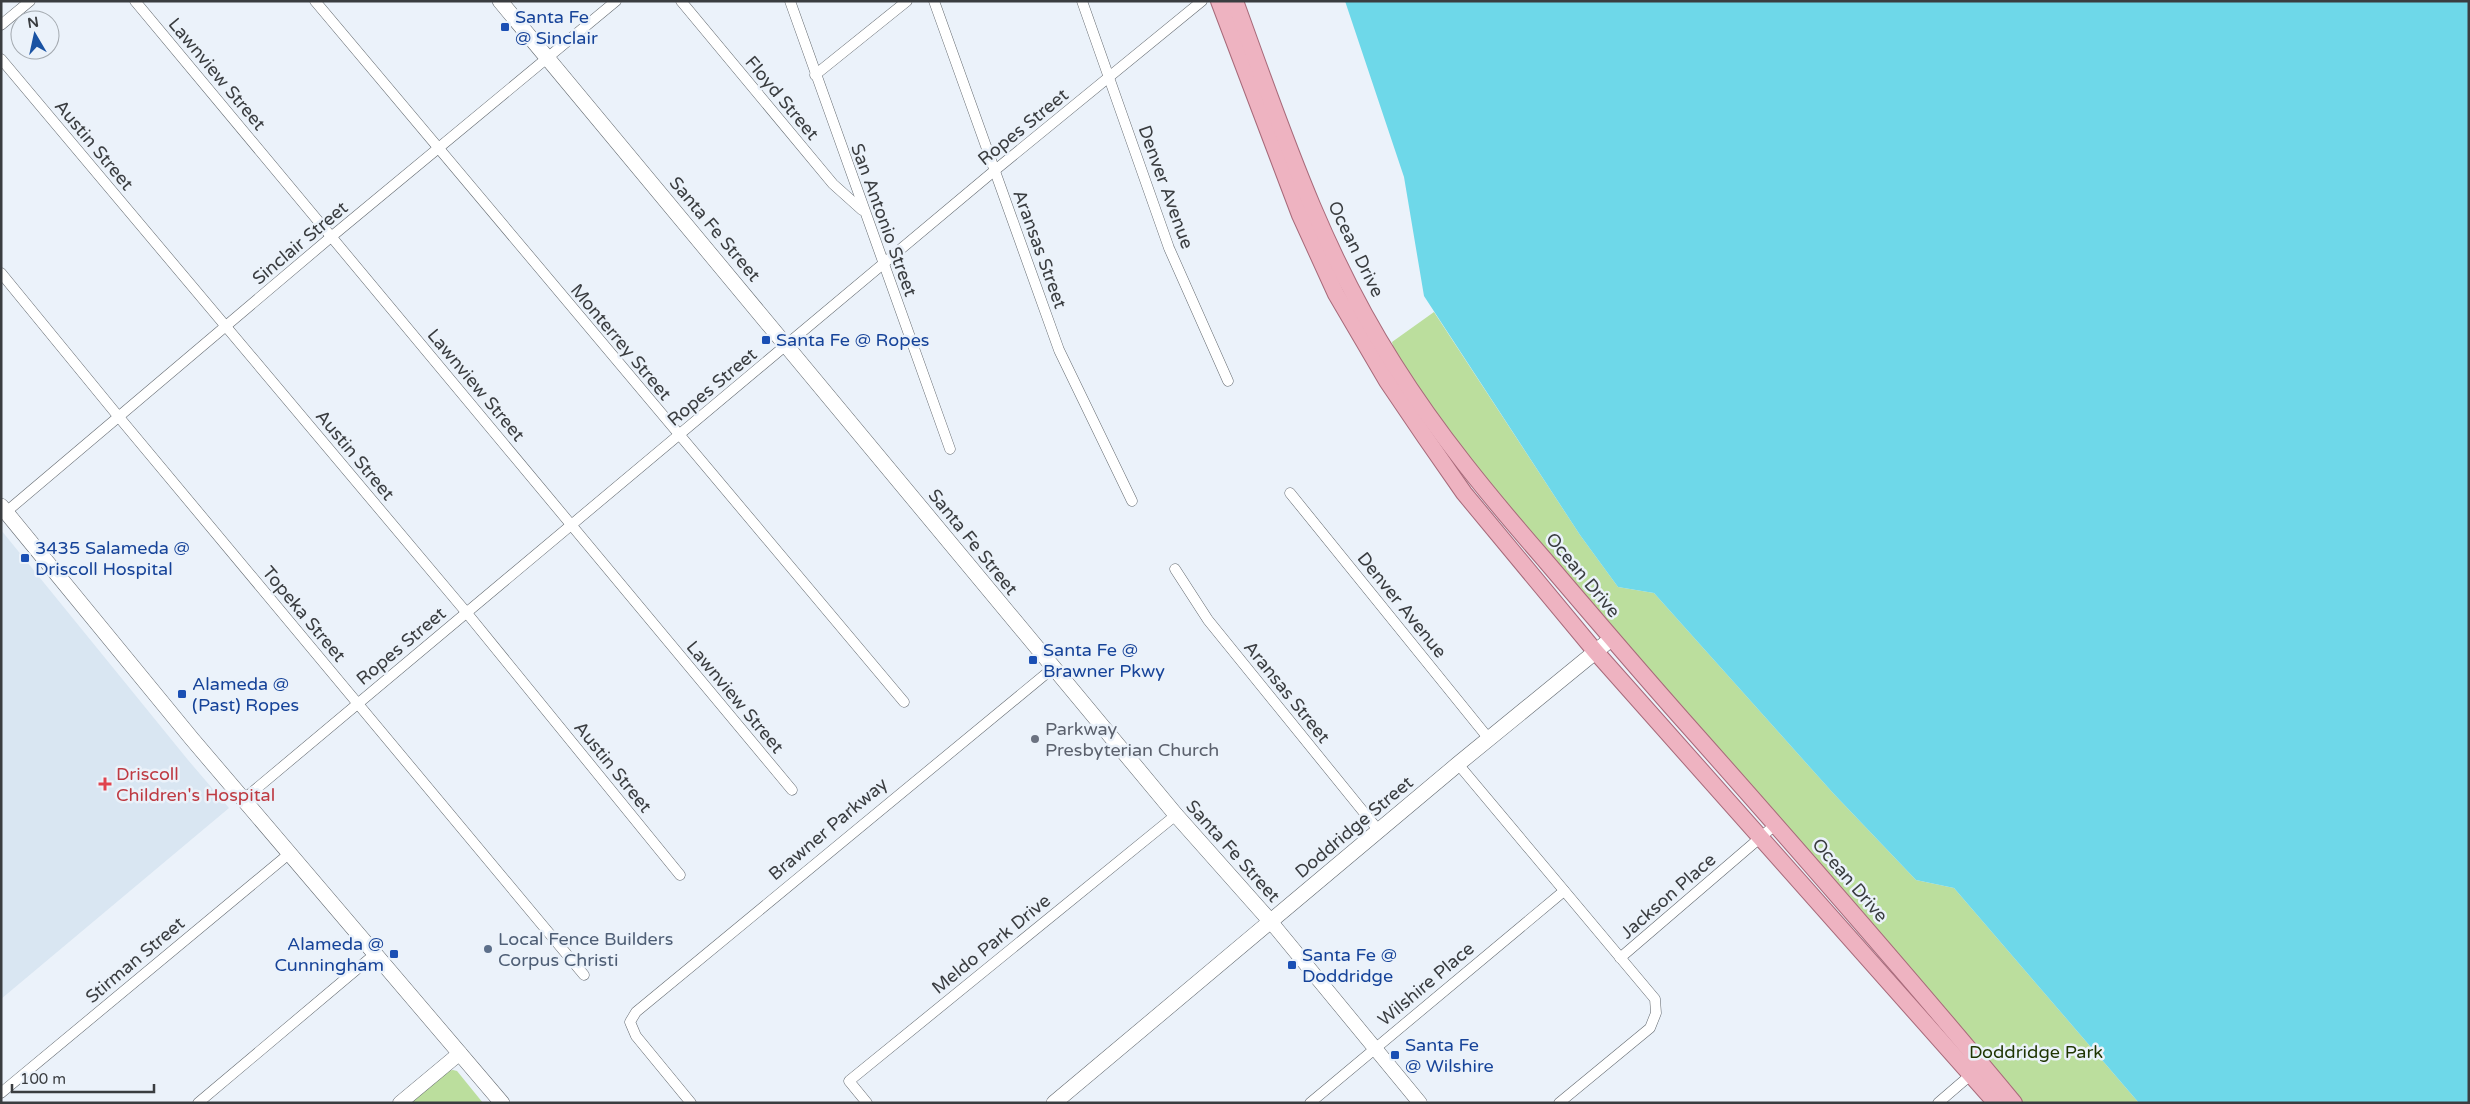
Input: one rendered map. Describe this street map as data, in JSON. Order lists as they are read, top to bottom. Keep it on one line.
{"streets":{"main road":["Santa Fe Street","Ocean Drive","Doddridge Street"],"street":["Lawnview Street","Floyd Street","Ropes Street","Austin Street","Denver Avenue","San Antonio Street","Sinclair Street","Aransas Street","Monterrey Street","Topeka Street","Brawner Parkway","Jackson Place","Meldo Park Drive","Stirman Street","Wilshire Place"]},"crossings":[["Lawnview Street","Ropes Street"],["Lawnview Street","Sinclair Street"],["Floyd Street","San Antonio Street"],["Ropes Street","Austin Street"],["Ropes Street","Denver Avenue"],["Ropes Street","San Antonio Street"],["Ropes Street","Santa Fe Street"],["Ropes Street","Aransas Street"],["Ropes Street","Monterrey Street"],["Ropes Street","Topeka Street"],["Austin Street","Sinclair Street"],["Denver Avenue","Doddridge Street"],["Santa Fe Street","Sinclair Street"],["Santa Fe Street","Doddridge Street"],["Santa Fe Street","Brawner Parkway"],["Santa Fe Street","Meldo Park Drive"],["Santa Fe Street","Wilshire Place"],["Sinclair Street","Monterrey Street"],["Sinclair Street","Topeka Street"],["Aransas Street","Doddridge Street"],["Ocean Drive","Doddridge Street"],["Ocean Drive","Jackson Place"]],"parks":["Doddridge Park"],"places":{"transit":["Santa Fe @ Sinclair","Santa Fe @ Ropes","3435 Salameda @ Driscoll Hospital","Santa Fe @ Brawner Pkwy","Alameda @ (Past) Ropes","Alameda @ Cunningham","Santa Fe @ Doddridge","Santa Fe @ Wilshire"],"other":["Parkway Presbyterian Church","Local Fence Builders Corpus Christi"],"health":["Driscoll Children's Hospital"]},"scale_bar":"100 m","north":"top"}
